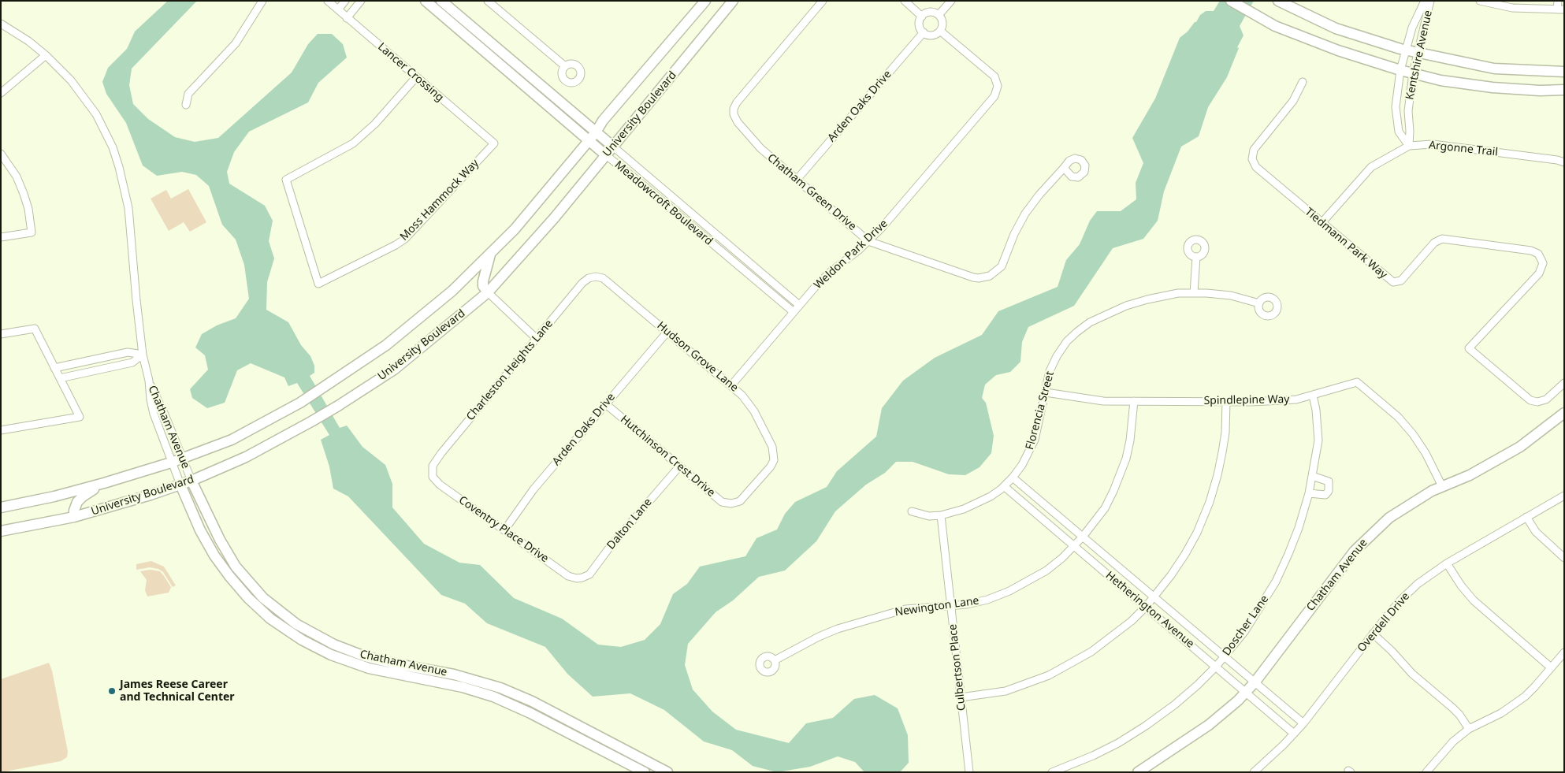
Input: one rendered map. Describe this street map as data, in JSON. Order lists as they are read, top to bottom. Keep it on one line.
{"streets":{"main road":["University Boulevard","Meadowcroft Boulevard","Chatham Avenue"],"street":["Kentshire Avenue","Lancer Crossing","Arden Oaks Drive","Argonne Trail","Chatham Green Drive","Moss Hammock Way","Tiedmann Park Way","Weldon Park Drive","Hudson Grove Lane","Charleston Heights Lane","Spindlepine Way","Florencia Street","Hutchinson Crest Drive","Dalton Lane","Coventry Place Drive","Newington Lane","Hetherington Avenue","Overdell Drive","Doscher Lane","Culbertson Place"]},"crossings":[["Kentshire Avenue","Argonne Trail"],["Lancer Crossing","Moss Hammock Way"],["Arden Oaks Drive","Chatham Green Drive"],["Arden Oaks Drive","Weldon Park Drive"],["Arden Oaks Drive","Hudson Grove Lane"],["Arden Oaks Drive","Hutchinson Crest Drive"],["Arden Oaks Drive","Coventry Place Drive"],["University Boulevard","Meadowcroft Boulevard"],["University Boulevard","Chatham Avenue"],["Argonne Trail","Tiedmann Park Way"],["Chatham Green Drive","Weldon Park Drive"],["Meadowcroft Boulevard","Weldon Park Drive"],["Weldon Park Drive","Hudson Grove Lane"],["Hudson Grove Lane","Charleston Heights Lane"],["Hudson Grove Lane","Hutchinson Crest Drive"],["Charleston Heights Lane","Coventry Place Drive"],["Spindlepine Way","Florencia Street"],["Spindlepine Way","Chatham Avenue"],["Spindlepine Way","Newington Lane"],["Spindlepine Way","Doscher Lane"],["Florencia Street","Hetherington Avenue"],["Florencia Street","Culbertson Place"],["Chatham Avenue","Hetherington Avenue"],["Hutchinson Crest Drive","Dalton Lane"],["Dalton Lane","Coventry Place Drive"],["Newington Lane","Hetherington Avenue"],["Newington Lane","Culbertson Place"],["Hetherington Avenue","Overdell Drive"],["Hetherington Avenue","Doscher Lane"]],"places":["James Reese Career and Technical Center"]}
